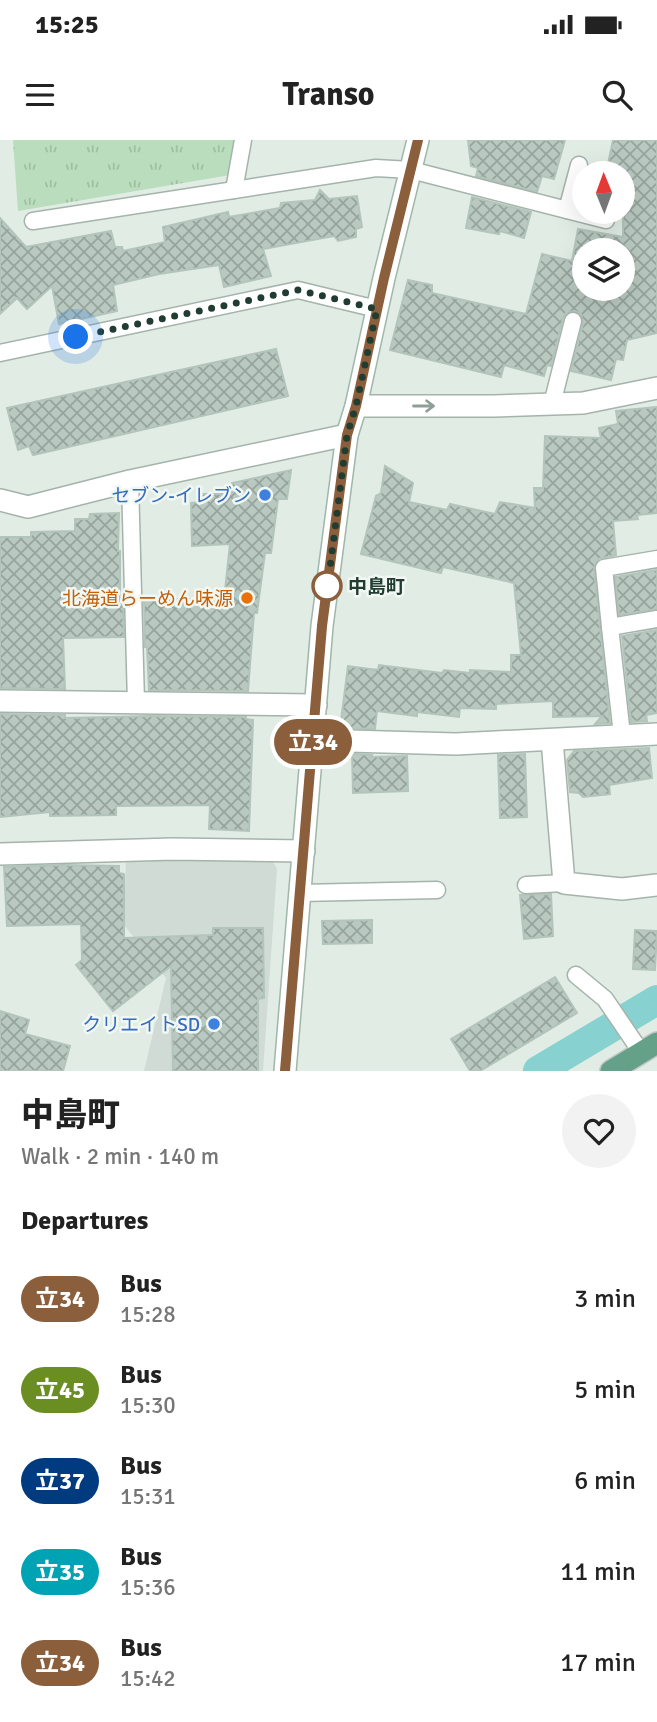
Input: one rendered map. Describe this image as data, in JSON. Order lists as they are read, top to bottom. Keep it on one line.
{"places":["セブン-イレブン","中島町","北海道らーめん味源","クリエイトSD"],"lines":["bus line 立34"],"north":"top","page":{"status":"15:25","header":"Transo","on_map":"立34","heading":[["中島町","Walk · 2 min · 140 m"],"Departures"],"list":[{"mark":"立34","name":"Bus","note":"15:28","value":"3 min"},{"mark":"立45","name":"Bus","note":"15:30","value":"5 min"},{"mark":"立37","name":"Bus","note":"15:31","value":"6 min"},{"mark":"立35","name":"Bus","note":"15:36","value":"11 min"},{"mark":"立34","name":"Bus","note":"15:42","value":"17 min"}]}}
